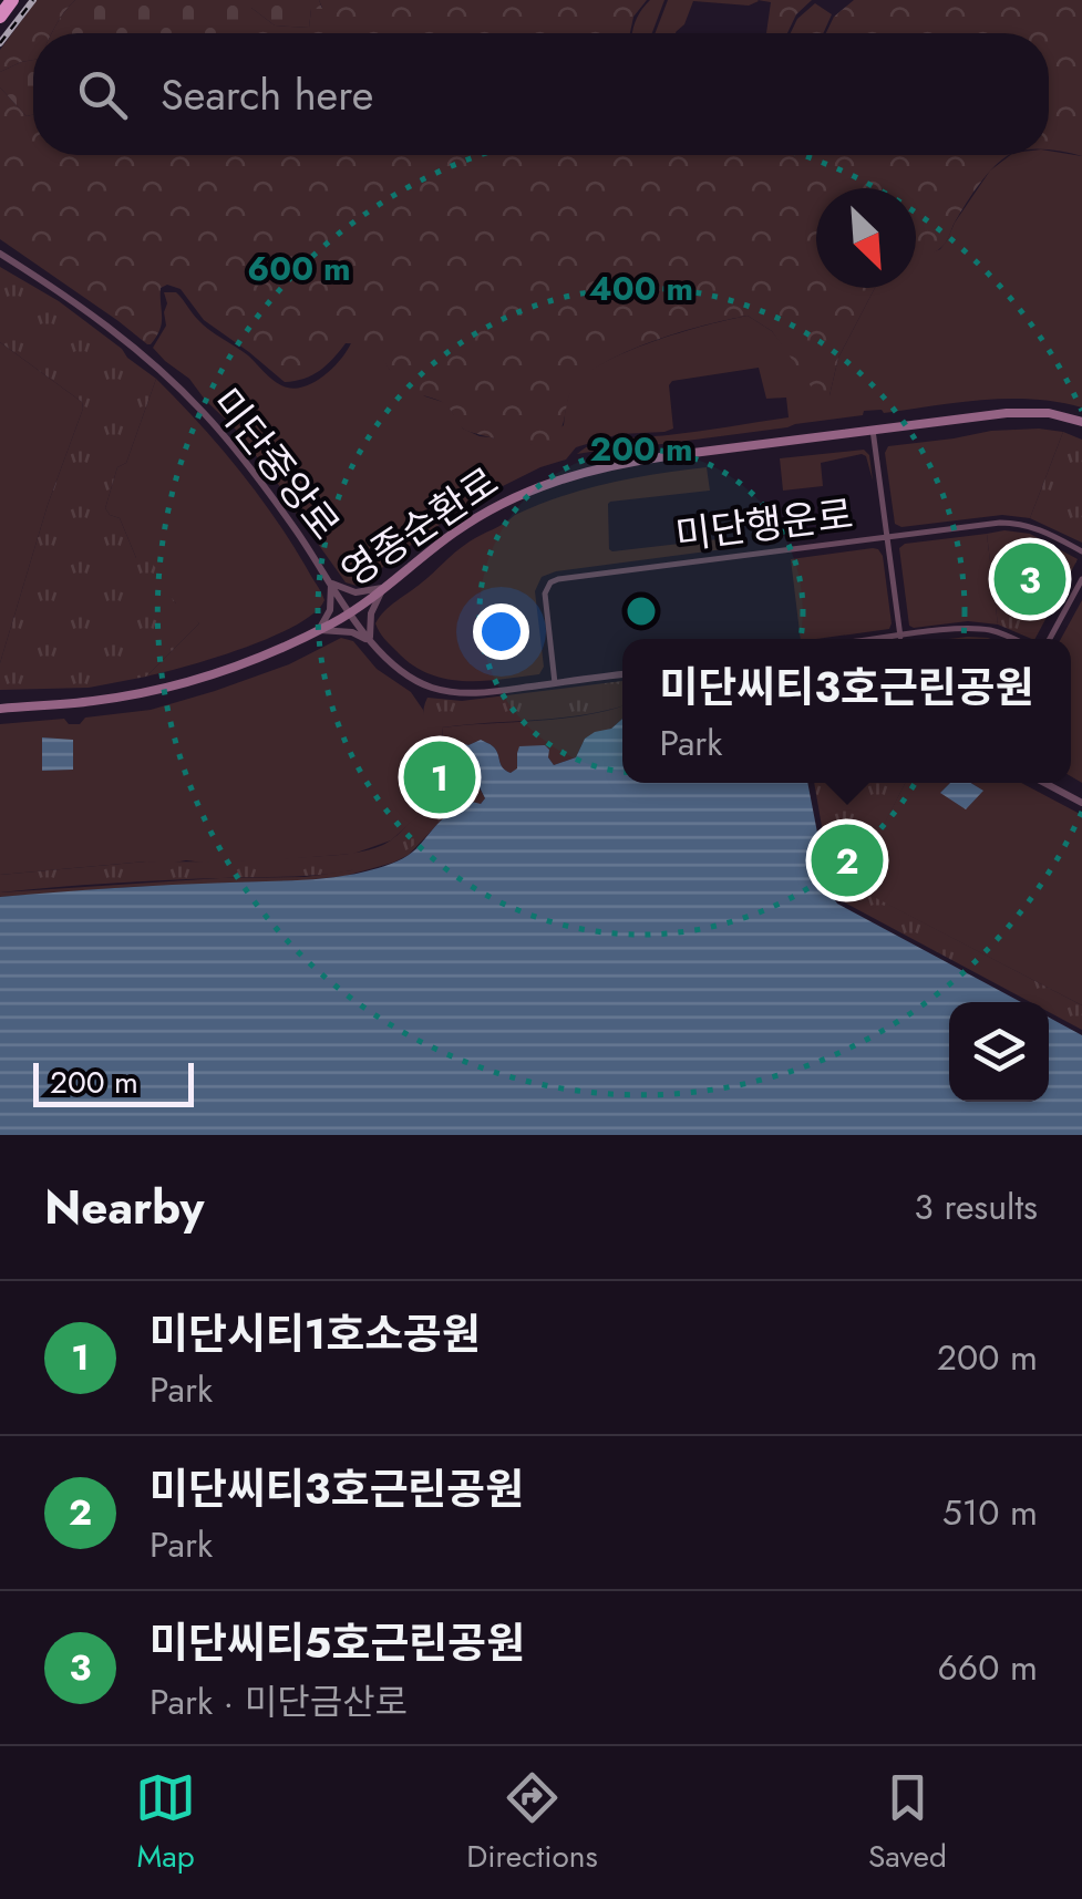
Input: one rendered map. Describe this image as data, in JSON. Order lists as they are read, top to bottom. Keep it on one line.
{"streets":{"main road":["영종순환로"],"street":["미단중앙로","미단행운로"]},"crossings":[["미단중앙로","미단행운로"],["미단중앙로","영종순환로"]],"scale_bar":"200 m","north":"bottom right","page":{"search":"Search here","pins":["3","1","2"],"popup":["미단씨티3호근린공원","Park"],"scale":"200 m","heading":["Nearby","3 results"],"list":[{"mark":"1","name":"미단시티1호소공원","note":"Park","value":"200 m"},{"mark":"2","name":"미단씨티3호근린공원","note":"Park","value":"510 m"},{"mark":"3","name":"미단씨티5호근린공원","note":"Park · 미단금산로","value":"660 m"}],"nav":["Map","Directions","Saved"]},"rings":["600 m","400 m","200 m"]}
